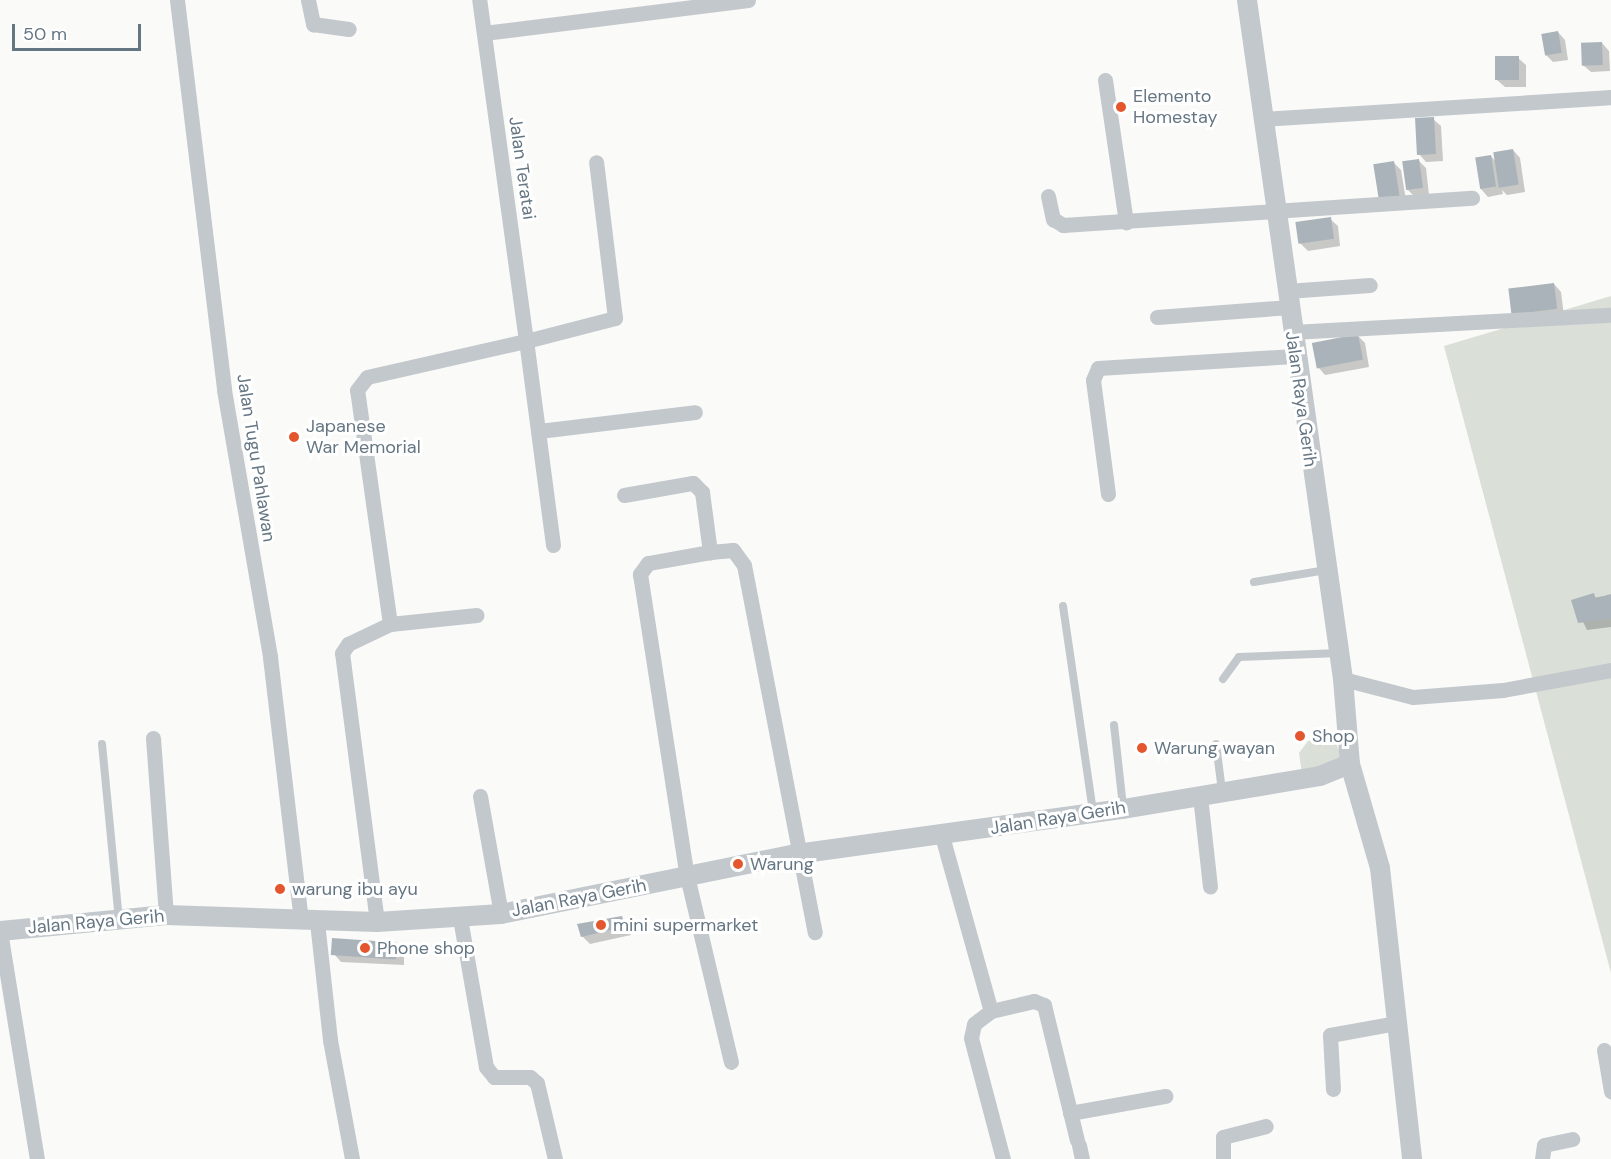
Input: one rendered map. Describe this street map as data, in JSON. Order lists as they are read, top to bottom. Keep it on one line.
{"streets":{"street":["Jalan Teratai","Jalan Raya Gerih","Jalan Tugu Pahlawan"]},"crossings":[["Jalan Raya Gerih","Jalan Tugu Pahlawan"]],"places":["Elemento Homestay","Japanese War Memorial","Shop","Warung wayan","Warung","warung ibu ayu","mini supermarket","Phone shop"],"scale_bar":"50 m"}
